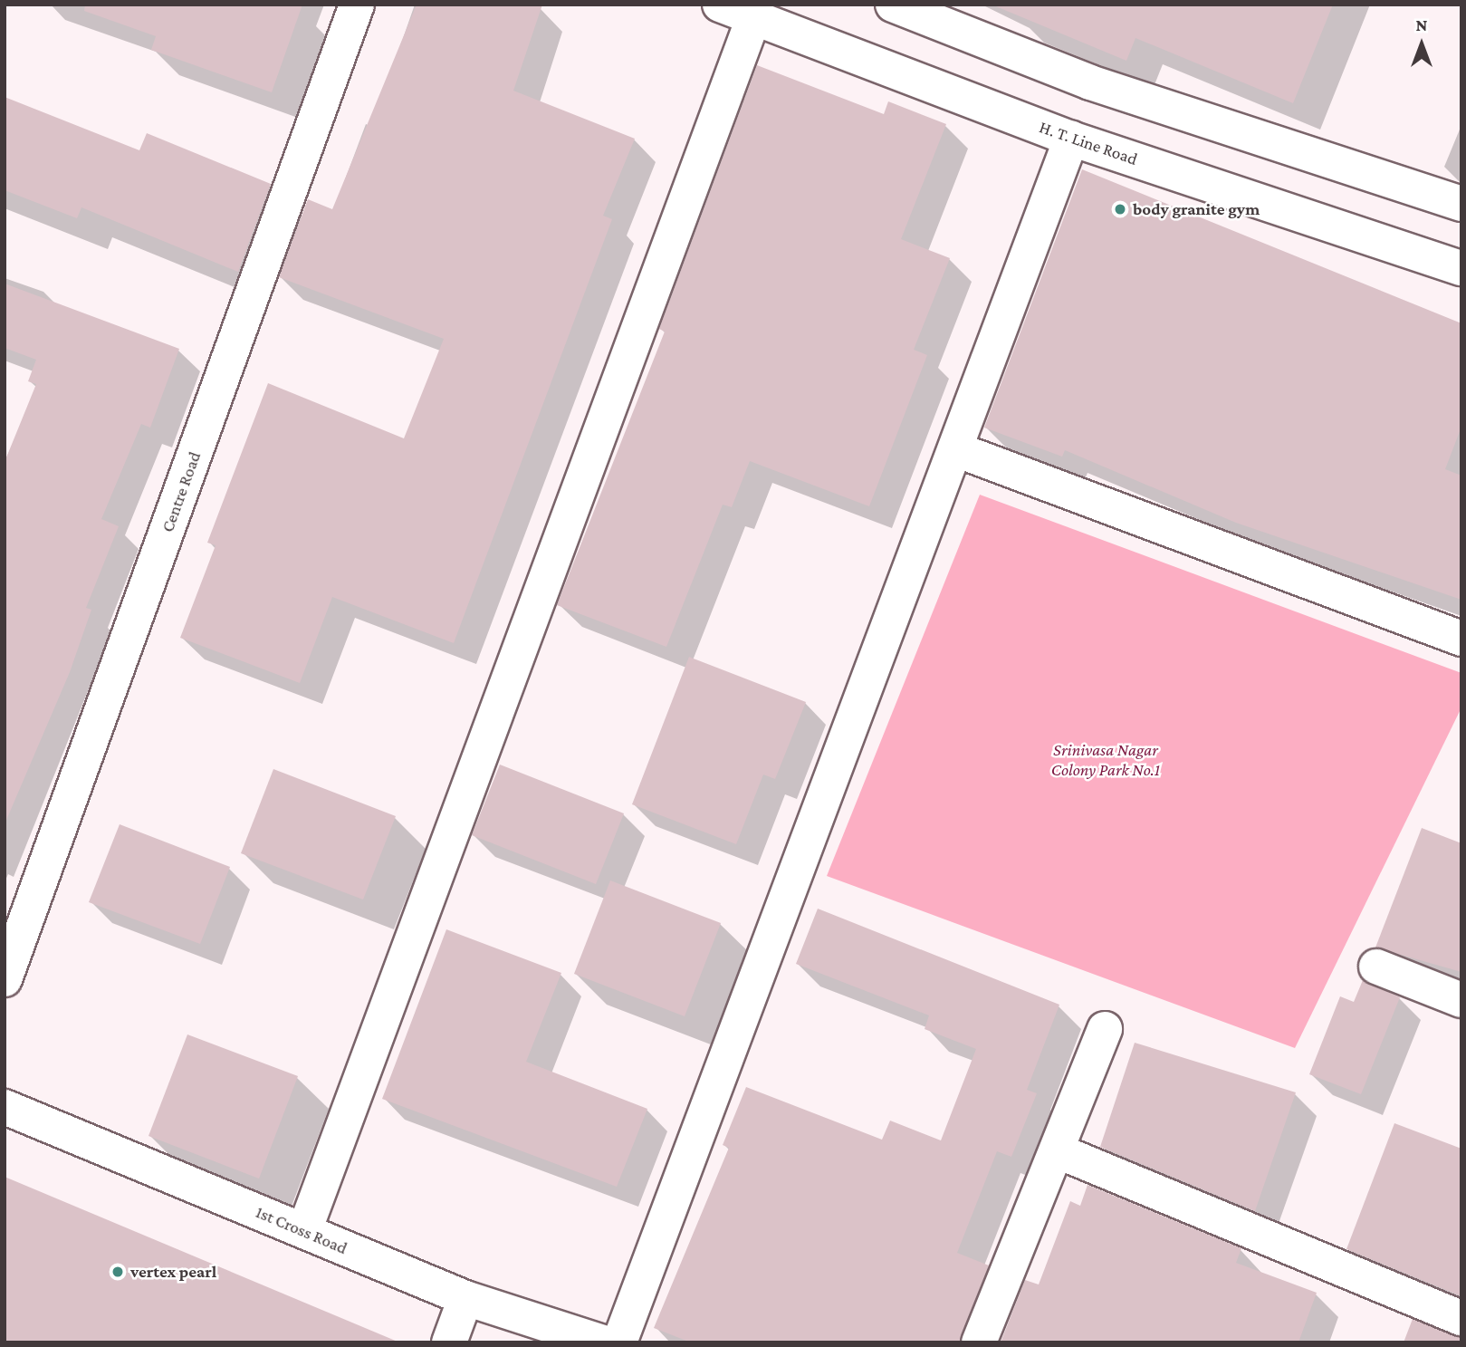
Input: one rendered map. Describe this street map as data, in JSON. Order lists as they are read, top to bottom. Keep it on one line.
{"streets":{"street":["H. T. Line Road","Centre Road","1st Cross Road"]},"parks":["Srinivasa Nagar Colony Park No.1"],"places":["body granite gym","vertex pearl"],"north":"top"}
